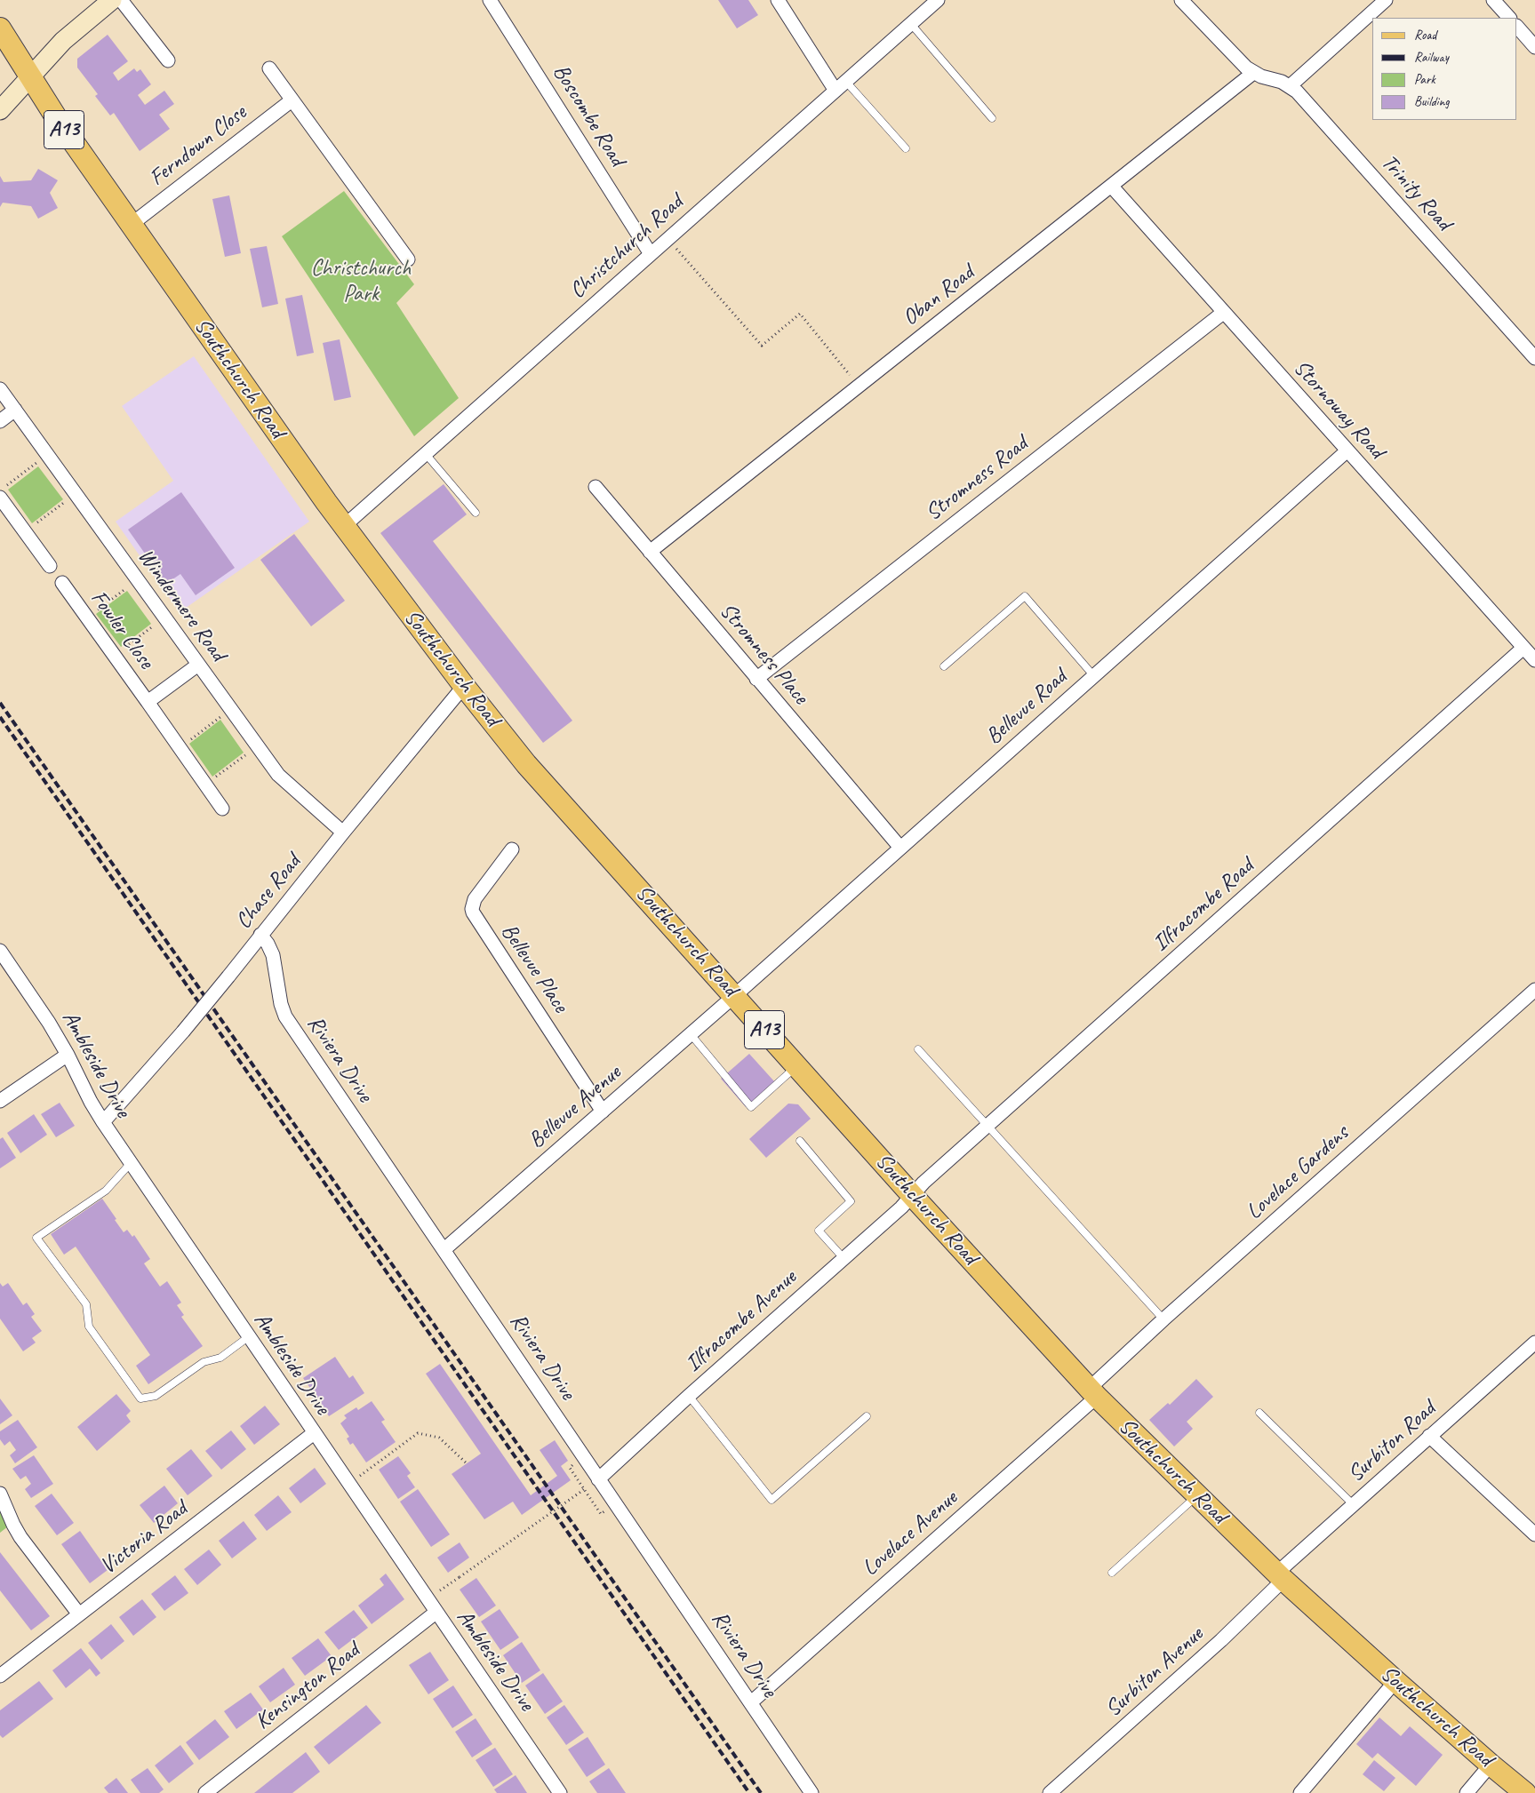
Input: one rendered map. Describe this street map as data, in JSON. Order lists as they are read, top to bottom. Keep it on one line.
{"streets":{"main road":["A13","Southchurch Road"],"street":["Boscombe Road","Ferndown Close","Trinity Road","Christchurch Road","Oban Road","Stornoway Road","Stromness Road","Windermere Road","Fowler Close","Stromness Place","Bellevue Road","Chase Road","Ilfracombe Road","Bellevue Place","Riviera Drive","Ambleside Drive","Bellevue Avenue","Lovelace Gardens","Ilfracombe Avenue","Surbiton Road","Lovelace Avenue","Victoria Road","Surbiton Avenue","Kensington Road"]},"crossings":[["Boscombe Road","Christchurch Road"],["Ferndown Close","Southchurch Road"],["Trinity Road","Oban Road"],["Christchurch Road","Southchurch Road"],["Oban Road","Stornoway Road"],["Oban Road","Stromness Place"],["Southchurch Road","Bellevue Road"],["Southchurch Road","Chase Road"],["Southchurch Road","Ilfracombe Road"],["Southchurch Road","Bellevue Avenue"],["Southchurch Road","Lovelace Gardens"],["Southchurch Road","Ilfracombe Avenue"],["Southchurch Road","Surbiton Road"],["Southchurch Road","Lovelace Avenue"],["Southchurch Road","Surbiton Avenue"],["Stornoway Road","Stromness Road"],["Stornoway Road","Bellevue Road"],["Stornoway Road","Ilfracombe Road"],["Stromness Road","Stromness Place"],["Windermere Road","Fowler Close"],["Windermere Road","Chase Road"],["Stromness Place","Bellevue Road"],["Bellevue Road","Bellevue Avenue"],["Chase Road","Riviera Drive"],["Chase Road","Ambleside Drive"],["Ilfracombe Road","Ilfracombe Avenue"],["Bellevue Place","Bellevue Avenue"],["Riviera Drive","Bellevue Avenue"],["Riviera Drive","Ilfracombe Avenue"],["Riviera Drive","Lovelace Avenue"],["Ambleside Drive","Victoria Road"],["Ambleside Drive","Kensington Road"],["Lovelace Gardens","Lovelace Avenue"],["Surbiton Road","Surbiton Avenue"]],"parks":["Christchurch Park"],"legend":["Road","Railway","Park","Building"]}
